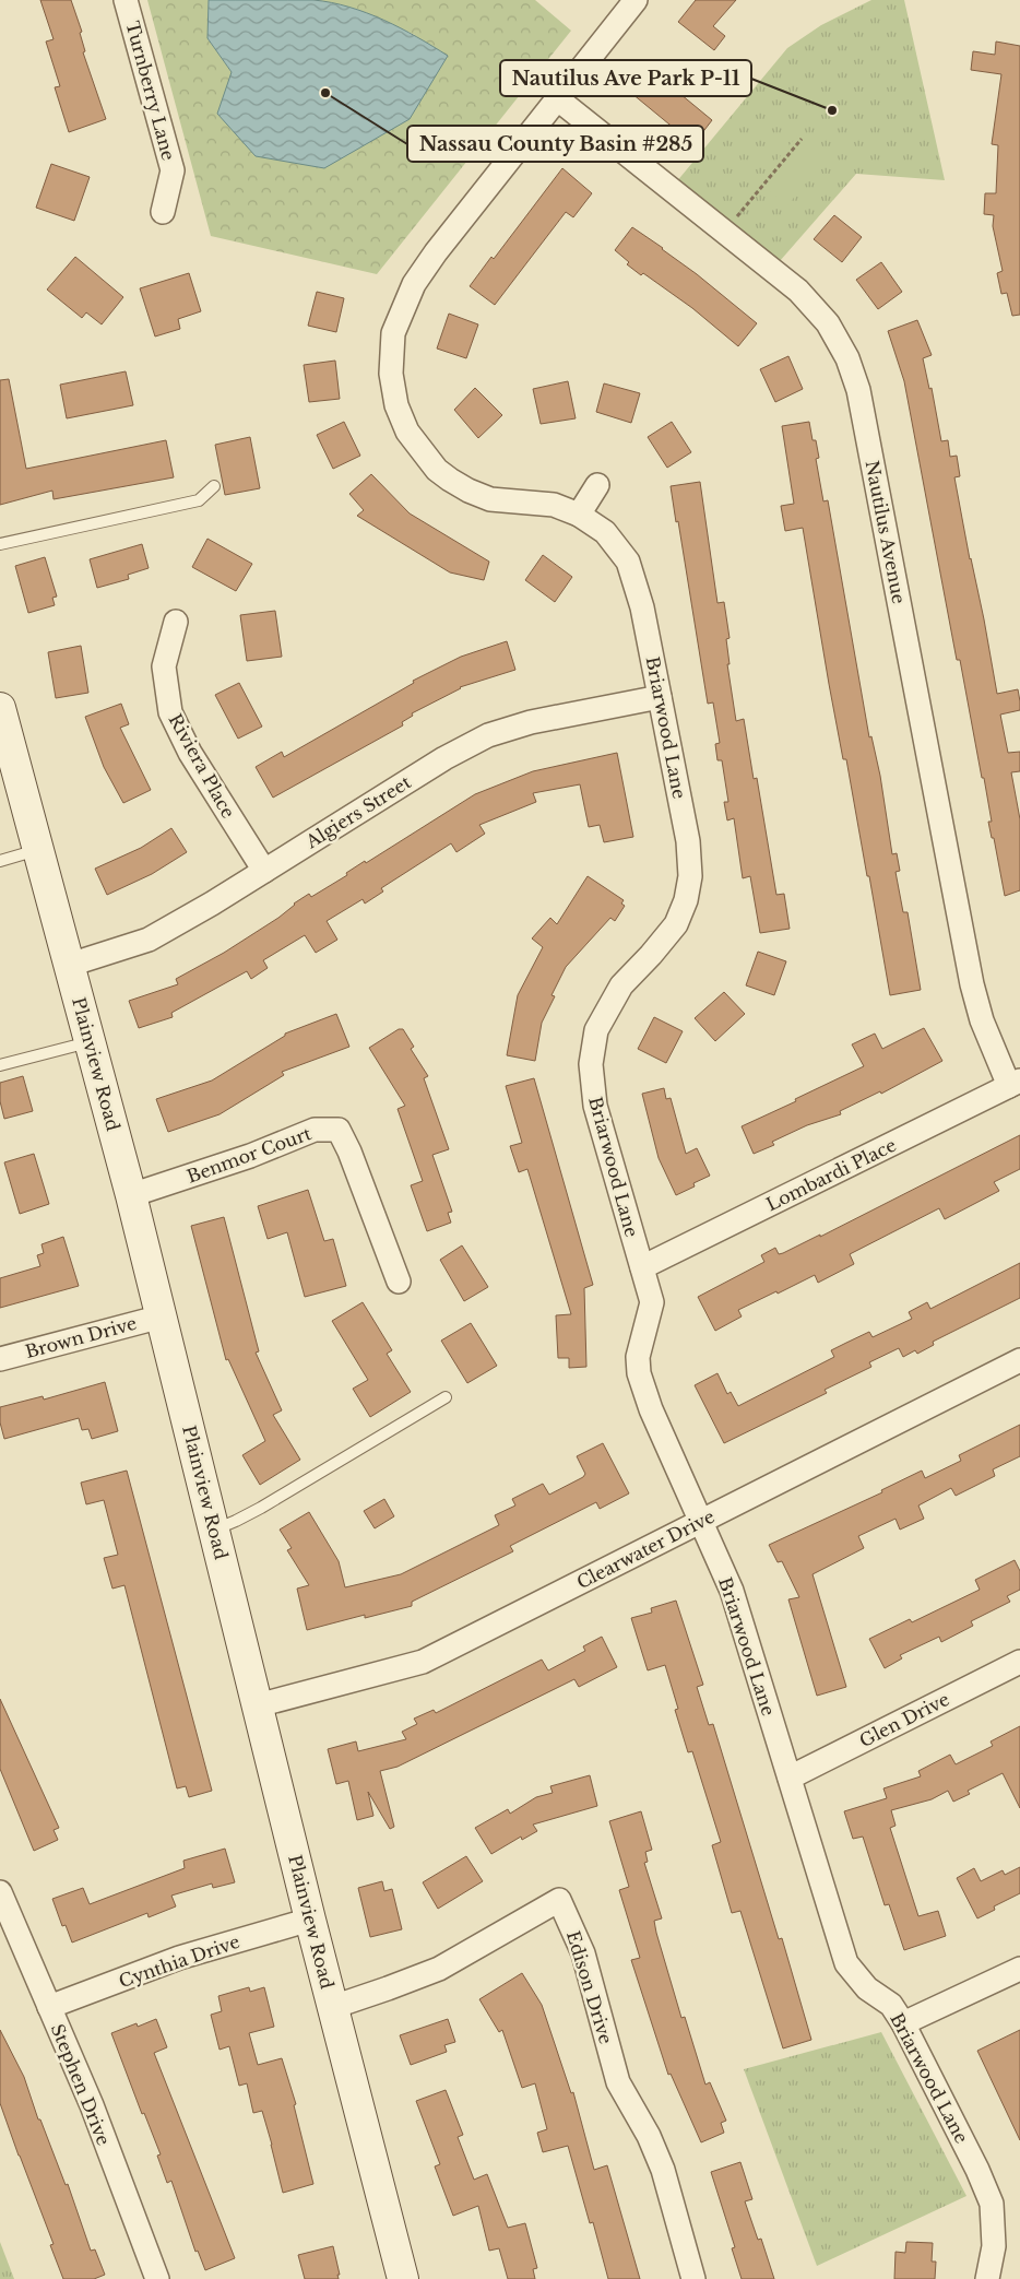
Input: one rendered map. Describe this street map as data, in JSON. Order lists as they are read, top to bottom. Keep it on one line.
{"streets":{"main road":["Plainview Road"],"street":["Turnberry Lane","Nautilus Avenue","Briarwood Lane","Riviera Place","Algiers Street","Benmor Court","Lombardi Place","Brown Drive","Clearwater Drive","Glen Drive","Cynthia Drive","Edison Drive","Stephen Drive"]},"crossings":[["Nautilus Avenue","Briarwood Lane"],["Nautilus Avenue","Lombardi Place"],["Briarwood Lane","Algiers Street"],["Briarwood Lane","Lombardi Place"],["Briarwood Lane","Clearwater Drive"],["Briarwood Lane","Glen Drive"],["Riviera Place","Algiers Street"],["Algiers Street","Plainview Road"],["Plainview Road","Benmor Court"],["Plainview Road","Brown Drive"],["Plainview Road","Clearwater Drive"],["Plainview Road","Cynthia Drive"],["Plainview Road","Edison Drive"],["Cynthia Drive","Stephen Drive"]],"places":["Nassau County Basin #285","Nautilus Ave Park P-11"]}
